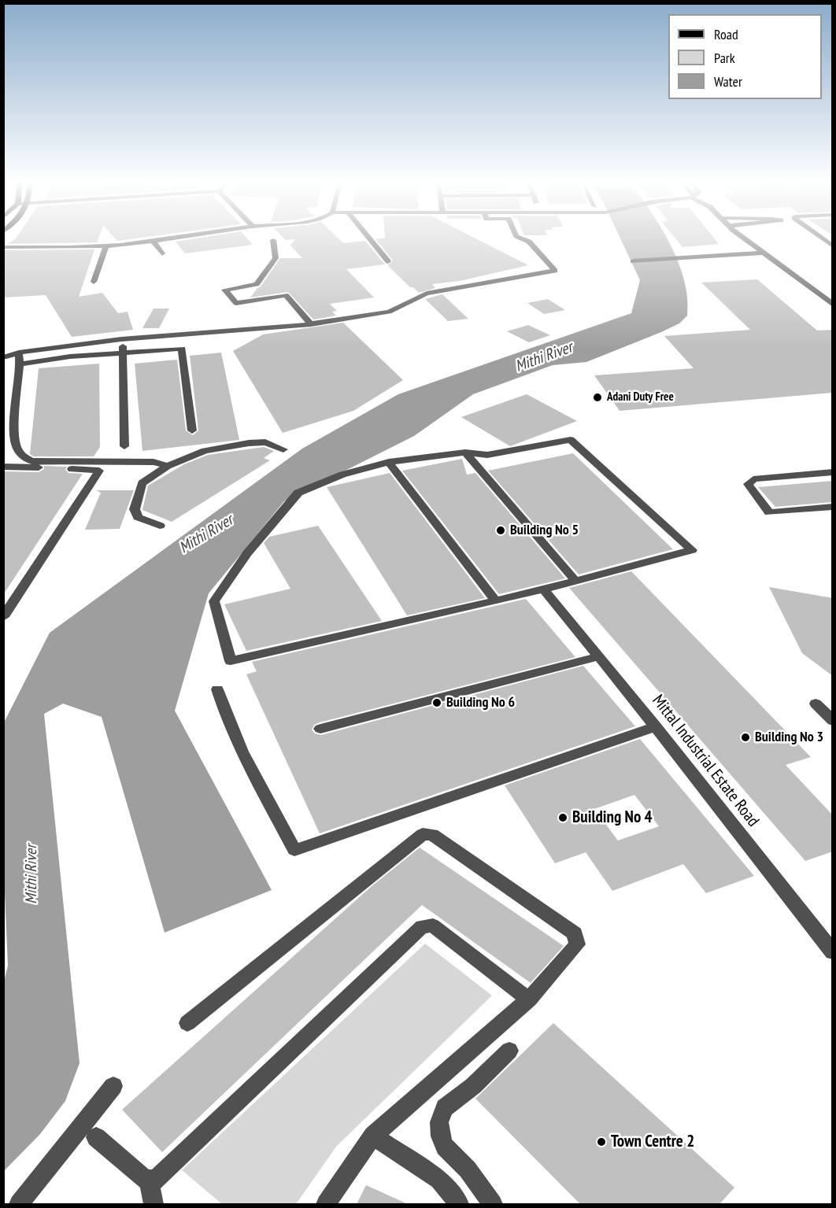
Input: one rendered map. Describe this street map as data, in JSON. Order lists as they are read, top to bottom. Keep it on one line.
{"streets":{"street":["Mittal Industrial Estate Road"]},"water":["Mithi River"],"places":["Adani Duty Free","Building No 5","Building No 6","Building No 3","Building No 4","Town Centre 2"],"legend":["Road","Park","Water"]}
